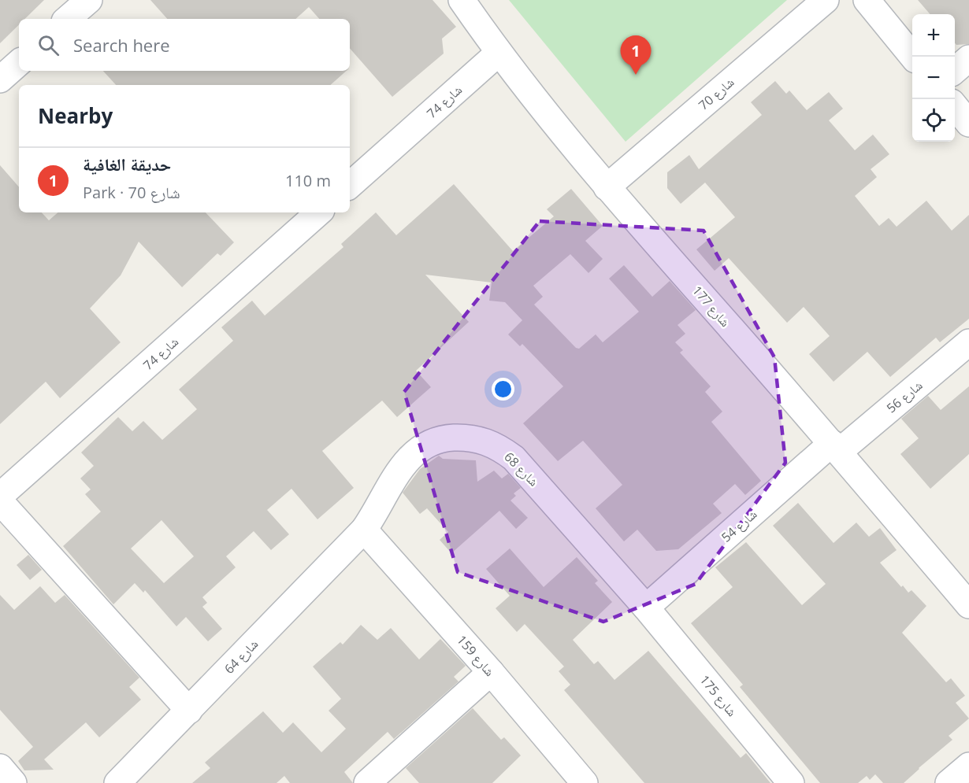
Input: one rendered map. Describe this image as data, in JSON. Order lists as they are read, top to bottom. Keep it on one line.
{"streets":{"street":["شارع 70","شارع 74","شارع 177","شارع 56","شارع 68","شارع 54","شارع 159","شارع 64","شارع 175"]},"crossings":[["شارع 70","شارع 177"],["شارع 74","شارع 177"],["شارع 177","شارع 56"],["شارع 177","شارع 54"],["شارع 56","شارع 54"],["شارع 68","شارع 54"],["شارع 68","شارع 159"],["شارع 68","شارع 64"],["شارع 68","شارع 175"],["شارع 54","شارع 175"],["شارع 159","شارع 64"]],"page":{"map_buttons":["+","−"],"search":"Search here","pins":"1","heading":"Nearby","list":[{"mark":"1","name":"حديقة الغافية","note":"Park · شارع 70","value":"110 m"}]}}
